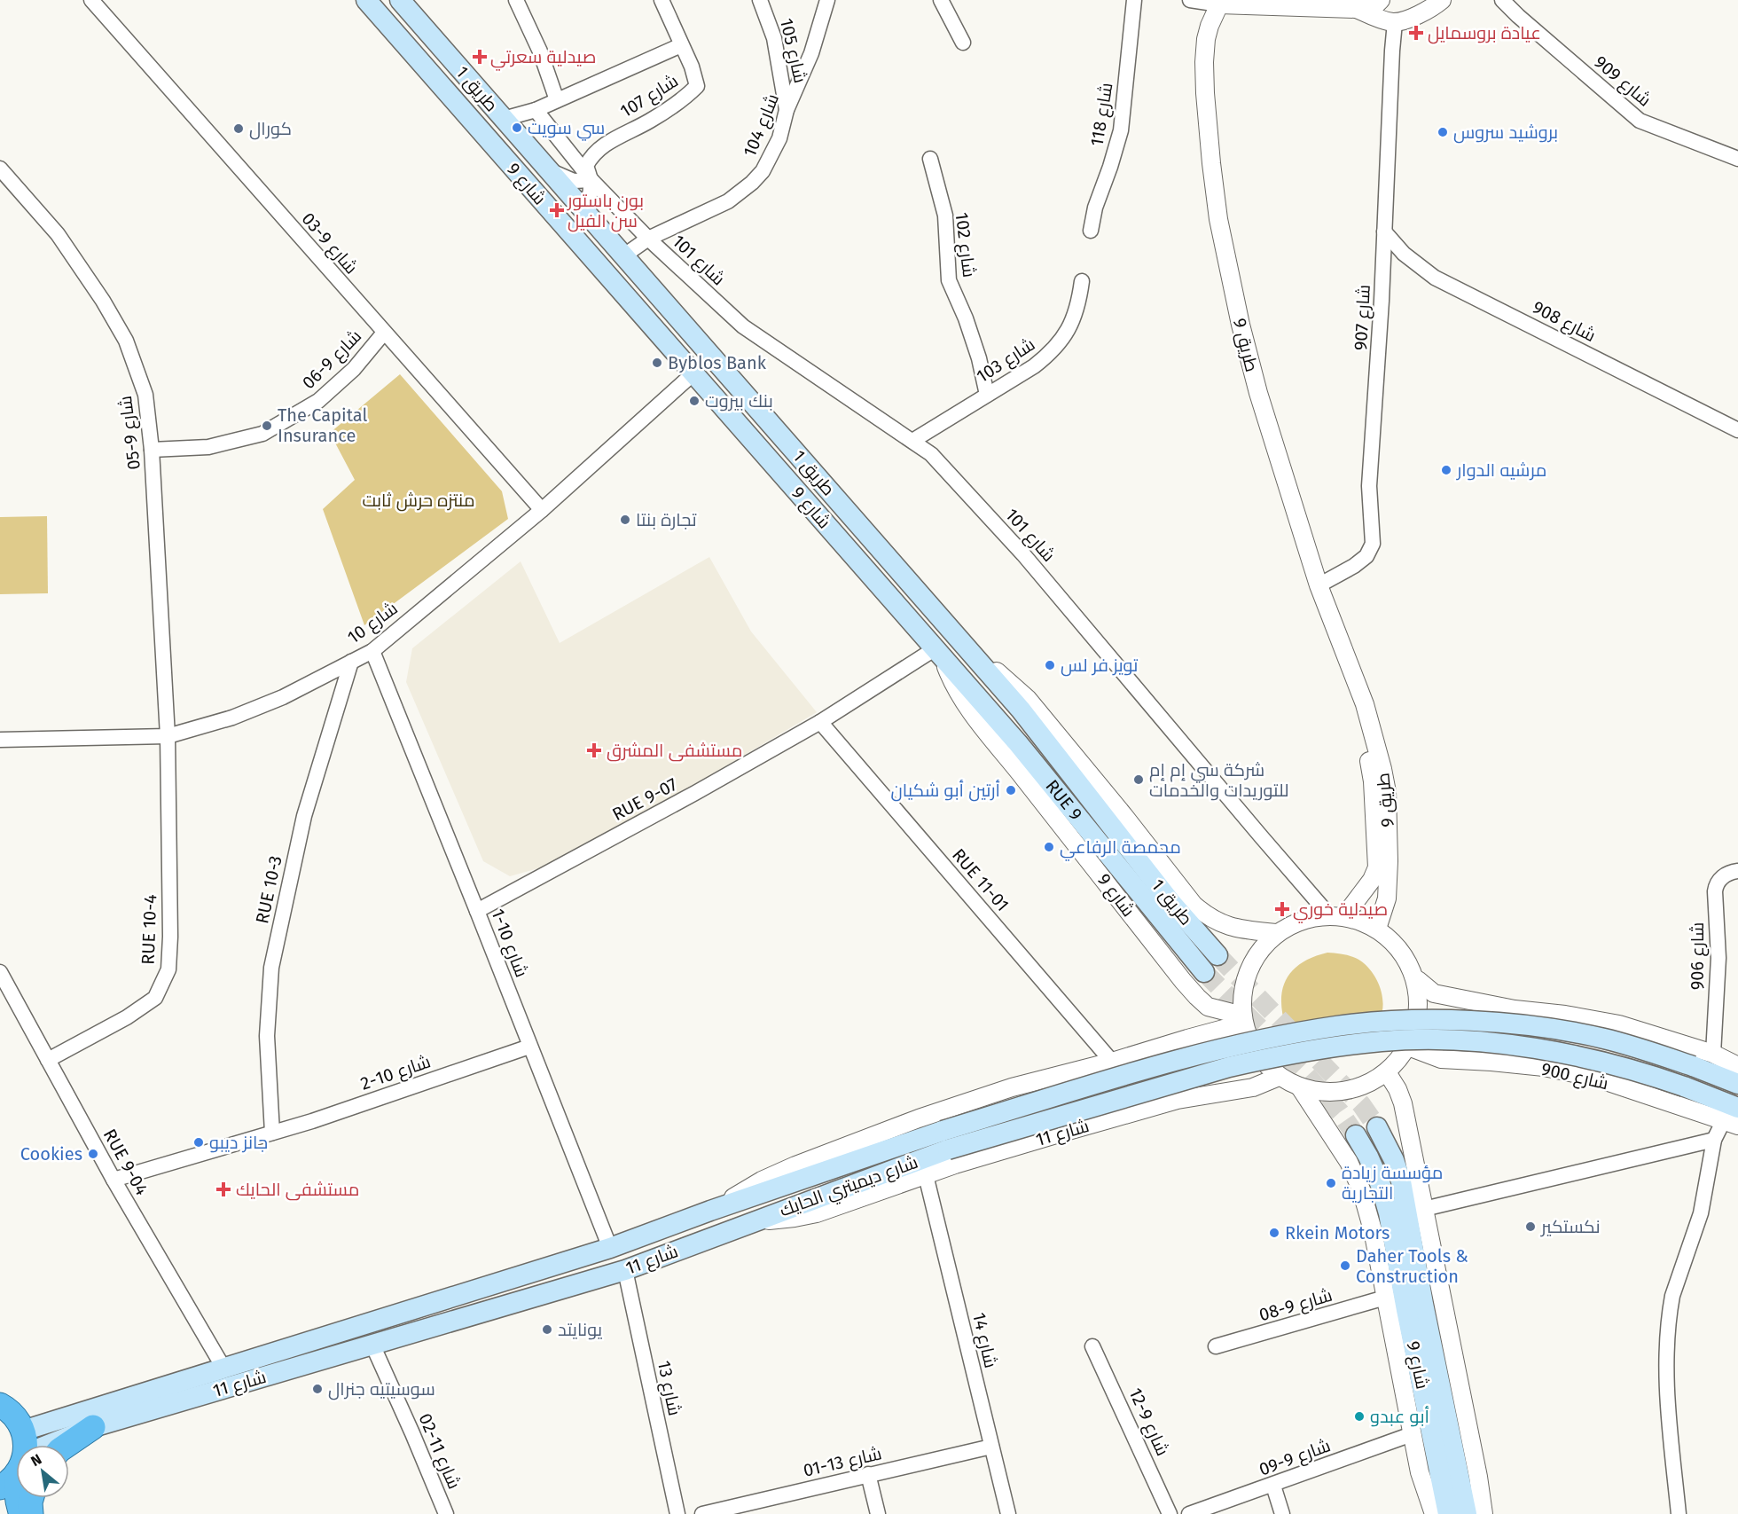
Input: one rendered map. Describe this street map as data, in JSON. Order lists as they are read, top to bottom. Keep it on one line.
{"streets":{"main road":["طريق 1","شارع 9","RUE 9","شارع 11","شارع ديميتري الحايك"],"street":["شارع 105","شارع 909","شارع 107","شارع 118","شارع 104","شارع 9-03","شارع 102","شارع 101","شارع 907","شارع 908","طريق 9","شارع 9-06","شارع 103","شارع 9-05","شارع 10","RUE 9-07","RUE 11-01","RUE 10-3","RUE 10-4","شارع 10-1","شارع 906","شارع 10-2","شارع 900","RUE 9-04","شارع 9-08","شارع 14","شارع 13","شارع 9-12","شارع 11-02","شارع 9-09","شارع 13-01"]},"crossings":[["شارع 105","شارع 104"],["طريق 1","شارع 107"],["طريق 1","شارع 104"],["شارع 107","شارع 101"],["شارع 104","شارع 101"],["شارع 9","شارع 101"],["شارع 9","طريق 9"],["شارع 9","شارع 10"],["شارع 9","RUE 9-07"],["شارع 9","RUE 9"],["شارع 9","شارع 900"],["شارع 9","شارع 11"],["شارع 9-03","شارع 9-06"],["شارع 9-03","شارع 10"],["شارع 102","شارع 103"],["شارع 101","طريق 9"],["شارع 101","شارع 103"],["شارع 101","شارع 900"],["شارع 101","شارع 11"],["شارع 907","شارع 908"],["شارع 907","طريق 9"],["طريق 9","شارع 900"],["طريق 9","شارع 11"],["شارع 9-06","شارع 9-05"],["شارع 9-05","شارع 10"],["شارع 9-05","RUE 10-4"],["شارع 10","RUE 10-3"],["شارع 10","RUE 10-4"],["شارع 10","شارع 10-1"],["RUE 9-07","RUE 9"],["RUE 9-07","RUE 11-01"],["RUE 9-07","شارع 10-1"],["RUE 11-01","شارع 11"],["RUE 10-3","شارع 10-2"],["RUE 10-4","RUE 9-04"],["شارع 10-1","شارع 10-2"],["شارع 10-1","شارع 11"],["شارع 10-2","RUE 9-04"],["شارع 900","شارع 11"],["شارع 11","RUE 9-04"],["شارع 11","شارع ديميتري الحايك"],["شارع 11","شارع 14"],["شارع 11","شارع 13"],["شارع 11","شارع 11-02"],["شارع 14","شارع 13-01"]],"parks":["منتزه حرش ثابت"],"places":{"health":["عيادة بروسمايل","صيدلية سعرتي","بون باستور سن الفيل","مستشفى المشرق","صيدلية خوري","مستشفى الحايك"],"other":["سي سويت","كورال","بروشيد سروس","Byblos Bank","بنك بيروت","The Capital Insurance","مرشيه الدوار","تجارة بنتا","تويز فر لس","شركة سي إم إم للتوريدات والخدمات","أرتين أبو شكيان","محمصة الرفاعي","جانز ديبو","Cookies","مؤسسة زيادة التجارية","نكستكير","Rkein Motors","Daher Tools & Construction","يونايتد","سوسيتيه جنرال","أبو عبدو"]},"north":"top left"}
